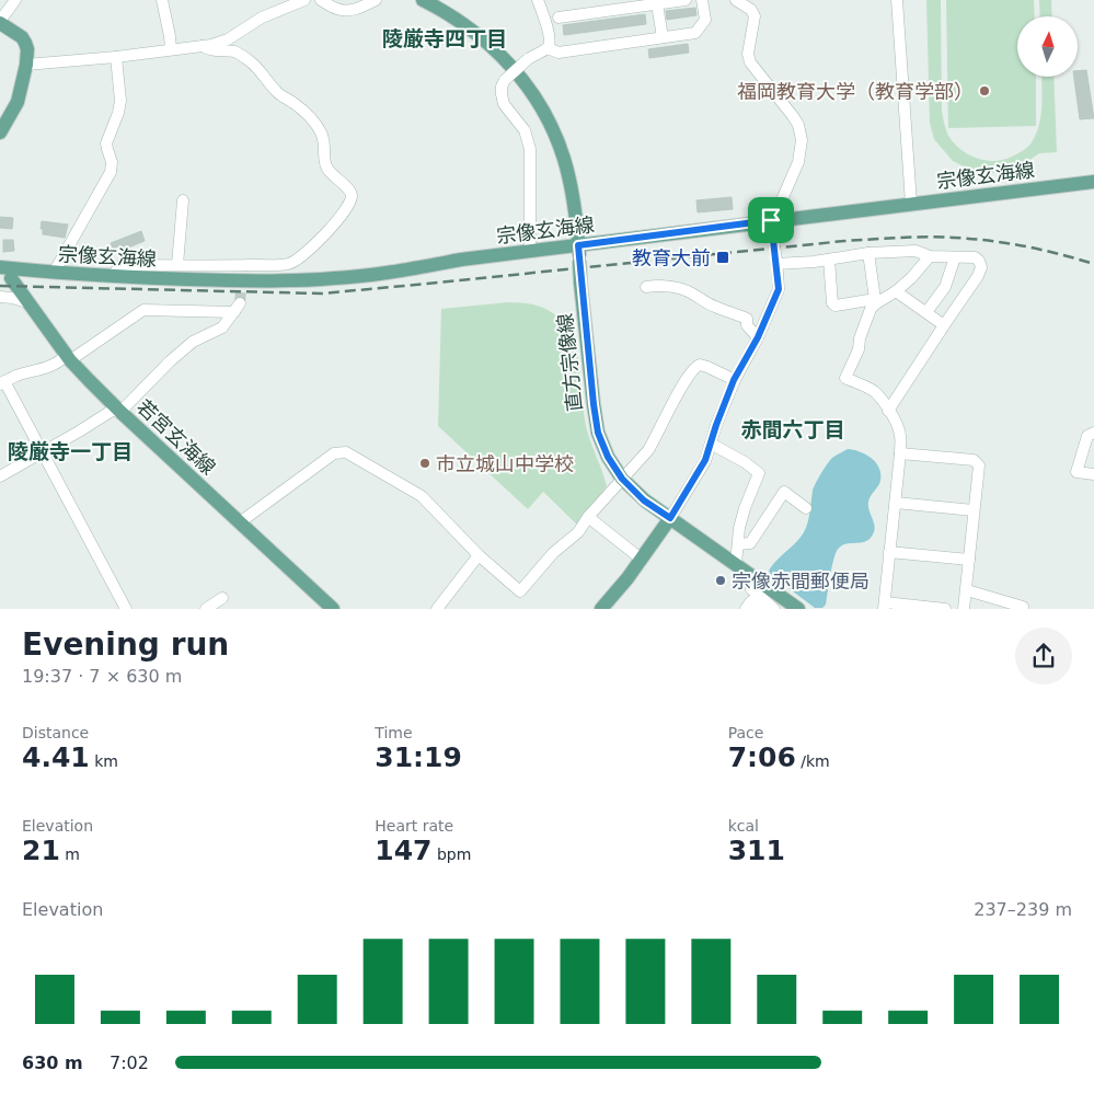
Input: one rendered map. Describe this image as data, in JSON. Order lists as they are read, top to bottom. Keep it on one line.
{"streets":{"main road":["宗像玄海線","直方宗像線","若宮玄海線"]},"crossings":[["宗像玄海線","直方宗像線"]],"districts":["陵厳寺四丁目","赤間六丁目","陵厳寺一丁目"],"places":{"other":["福岡教育大学（教育学部）","市立城山中学校","宗像赤間郵便局"],"transit":["教育大前"]},"north":"top","page":{"heading":["Evening run","19:37 · 7 × 630 m"],"stats":[["Distance","4.41 km"],["Time","31:19"],["Pace","7:06 /km"],["Elevation","21 m"],["Heart rate","147 bpm"],["kcal","311"]],"chart":["Elevation","237–239 m"],"list":[{"name":"630 m","note":"7:02"}]}}
